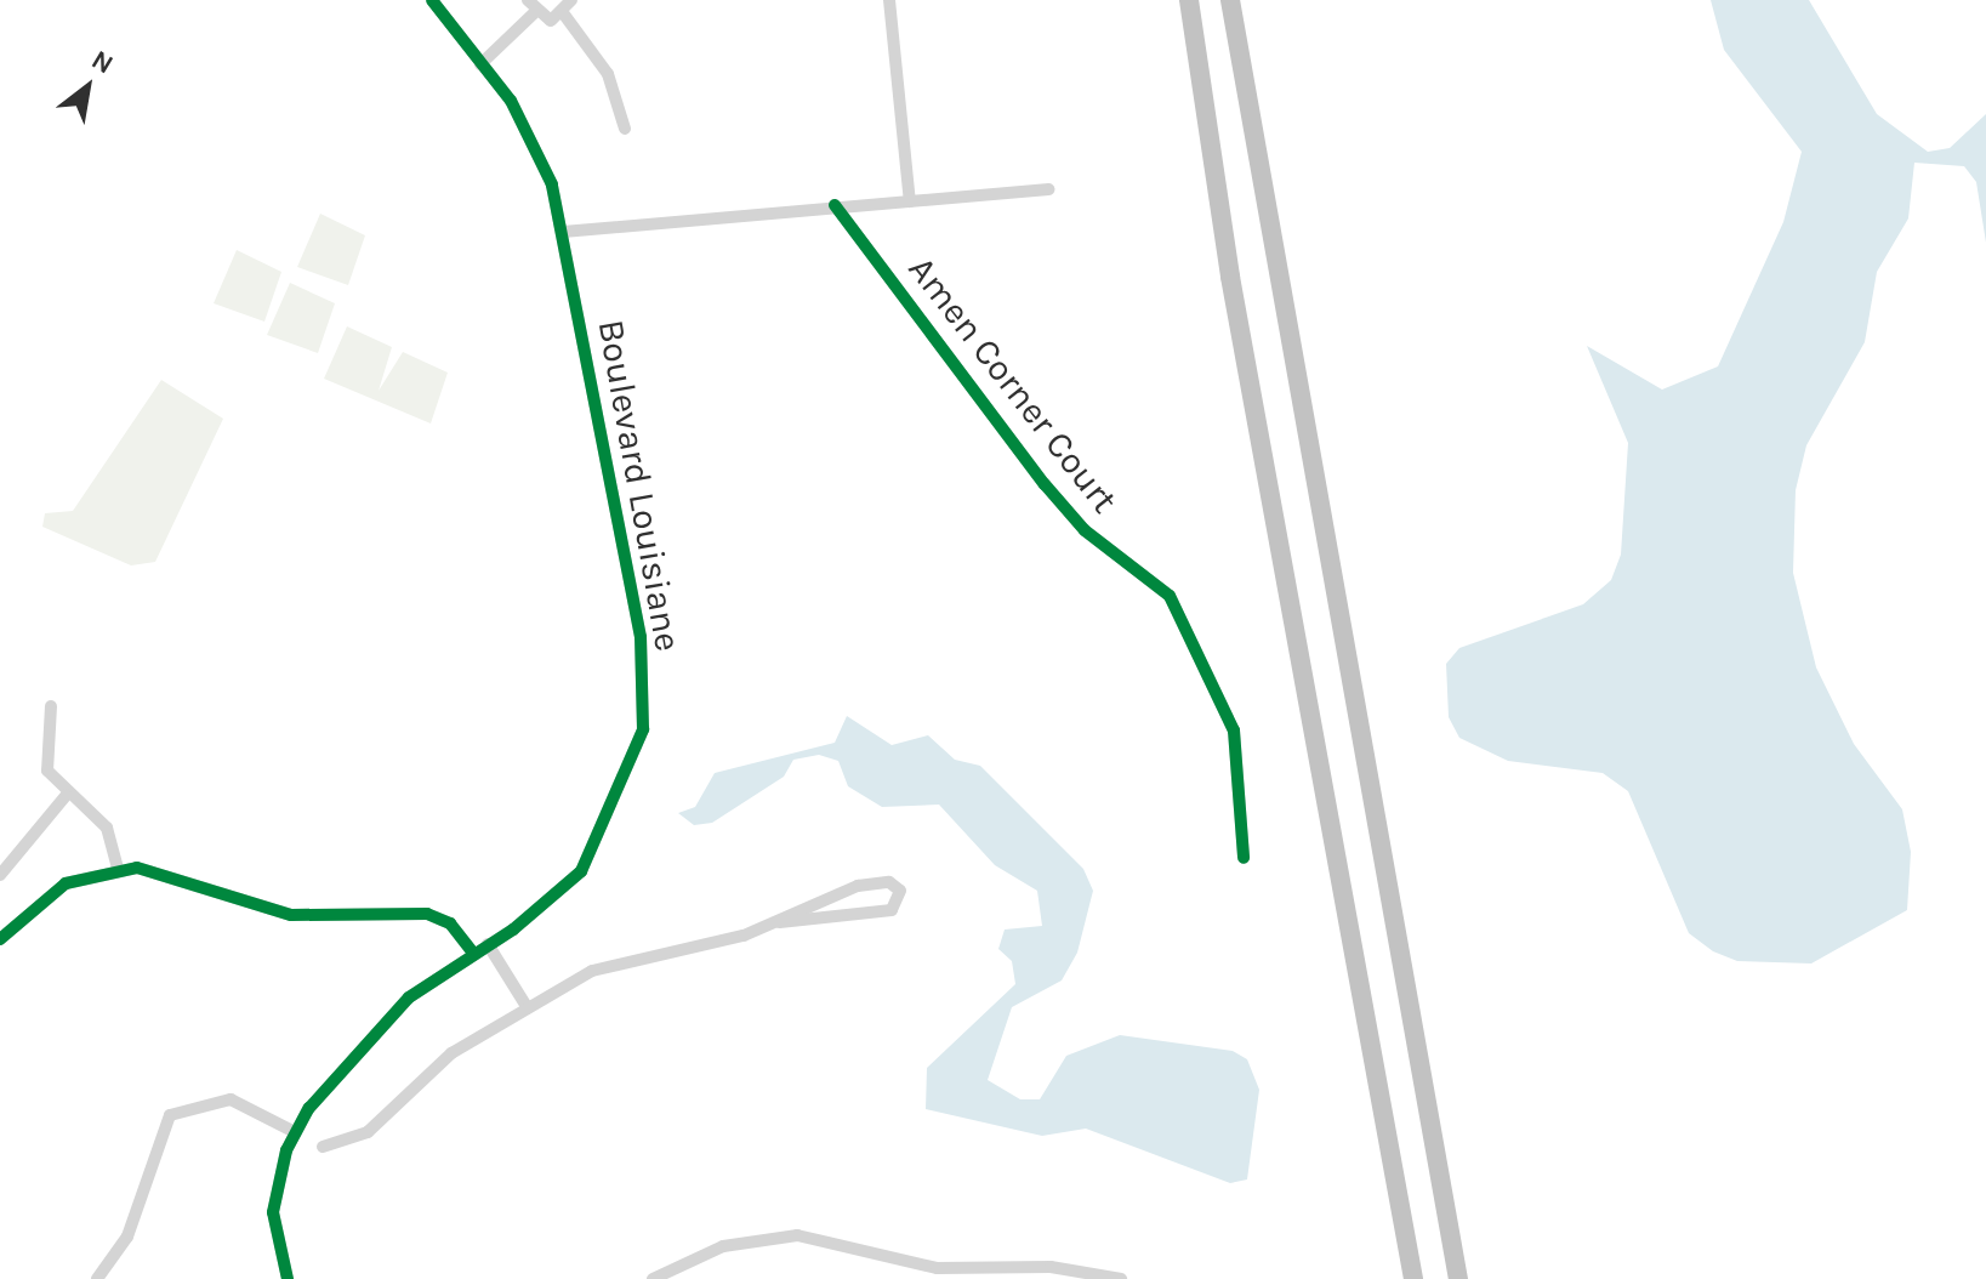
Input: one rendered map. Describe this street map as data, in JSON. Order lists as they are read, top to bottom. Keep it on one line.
{"streets":{"street":["Amen Corner Court","Boulevard Louisiane"]},"north":"top right"}
